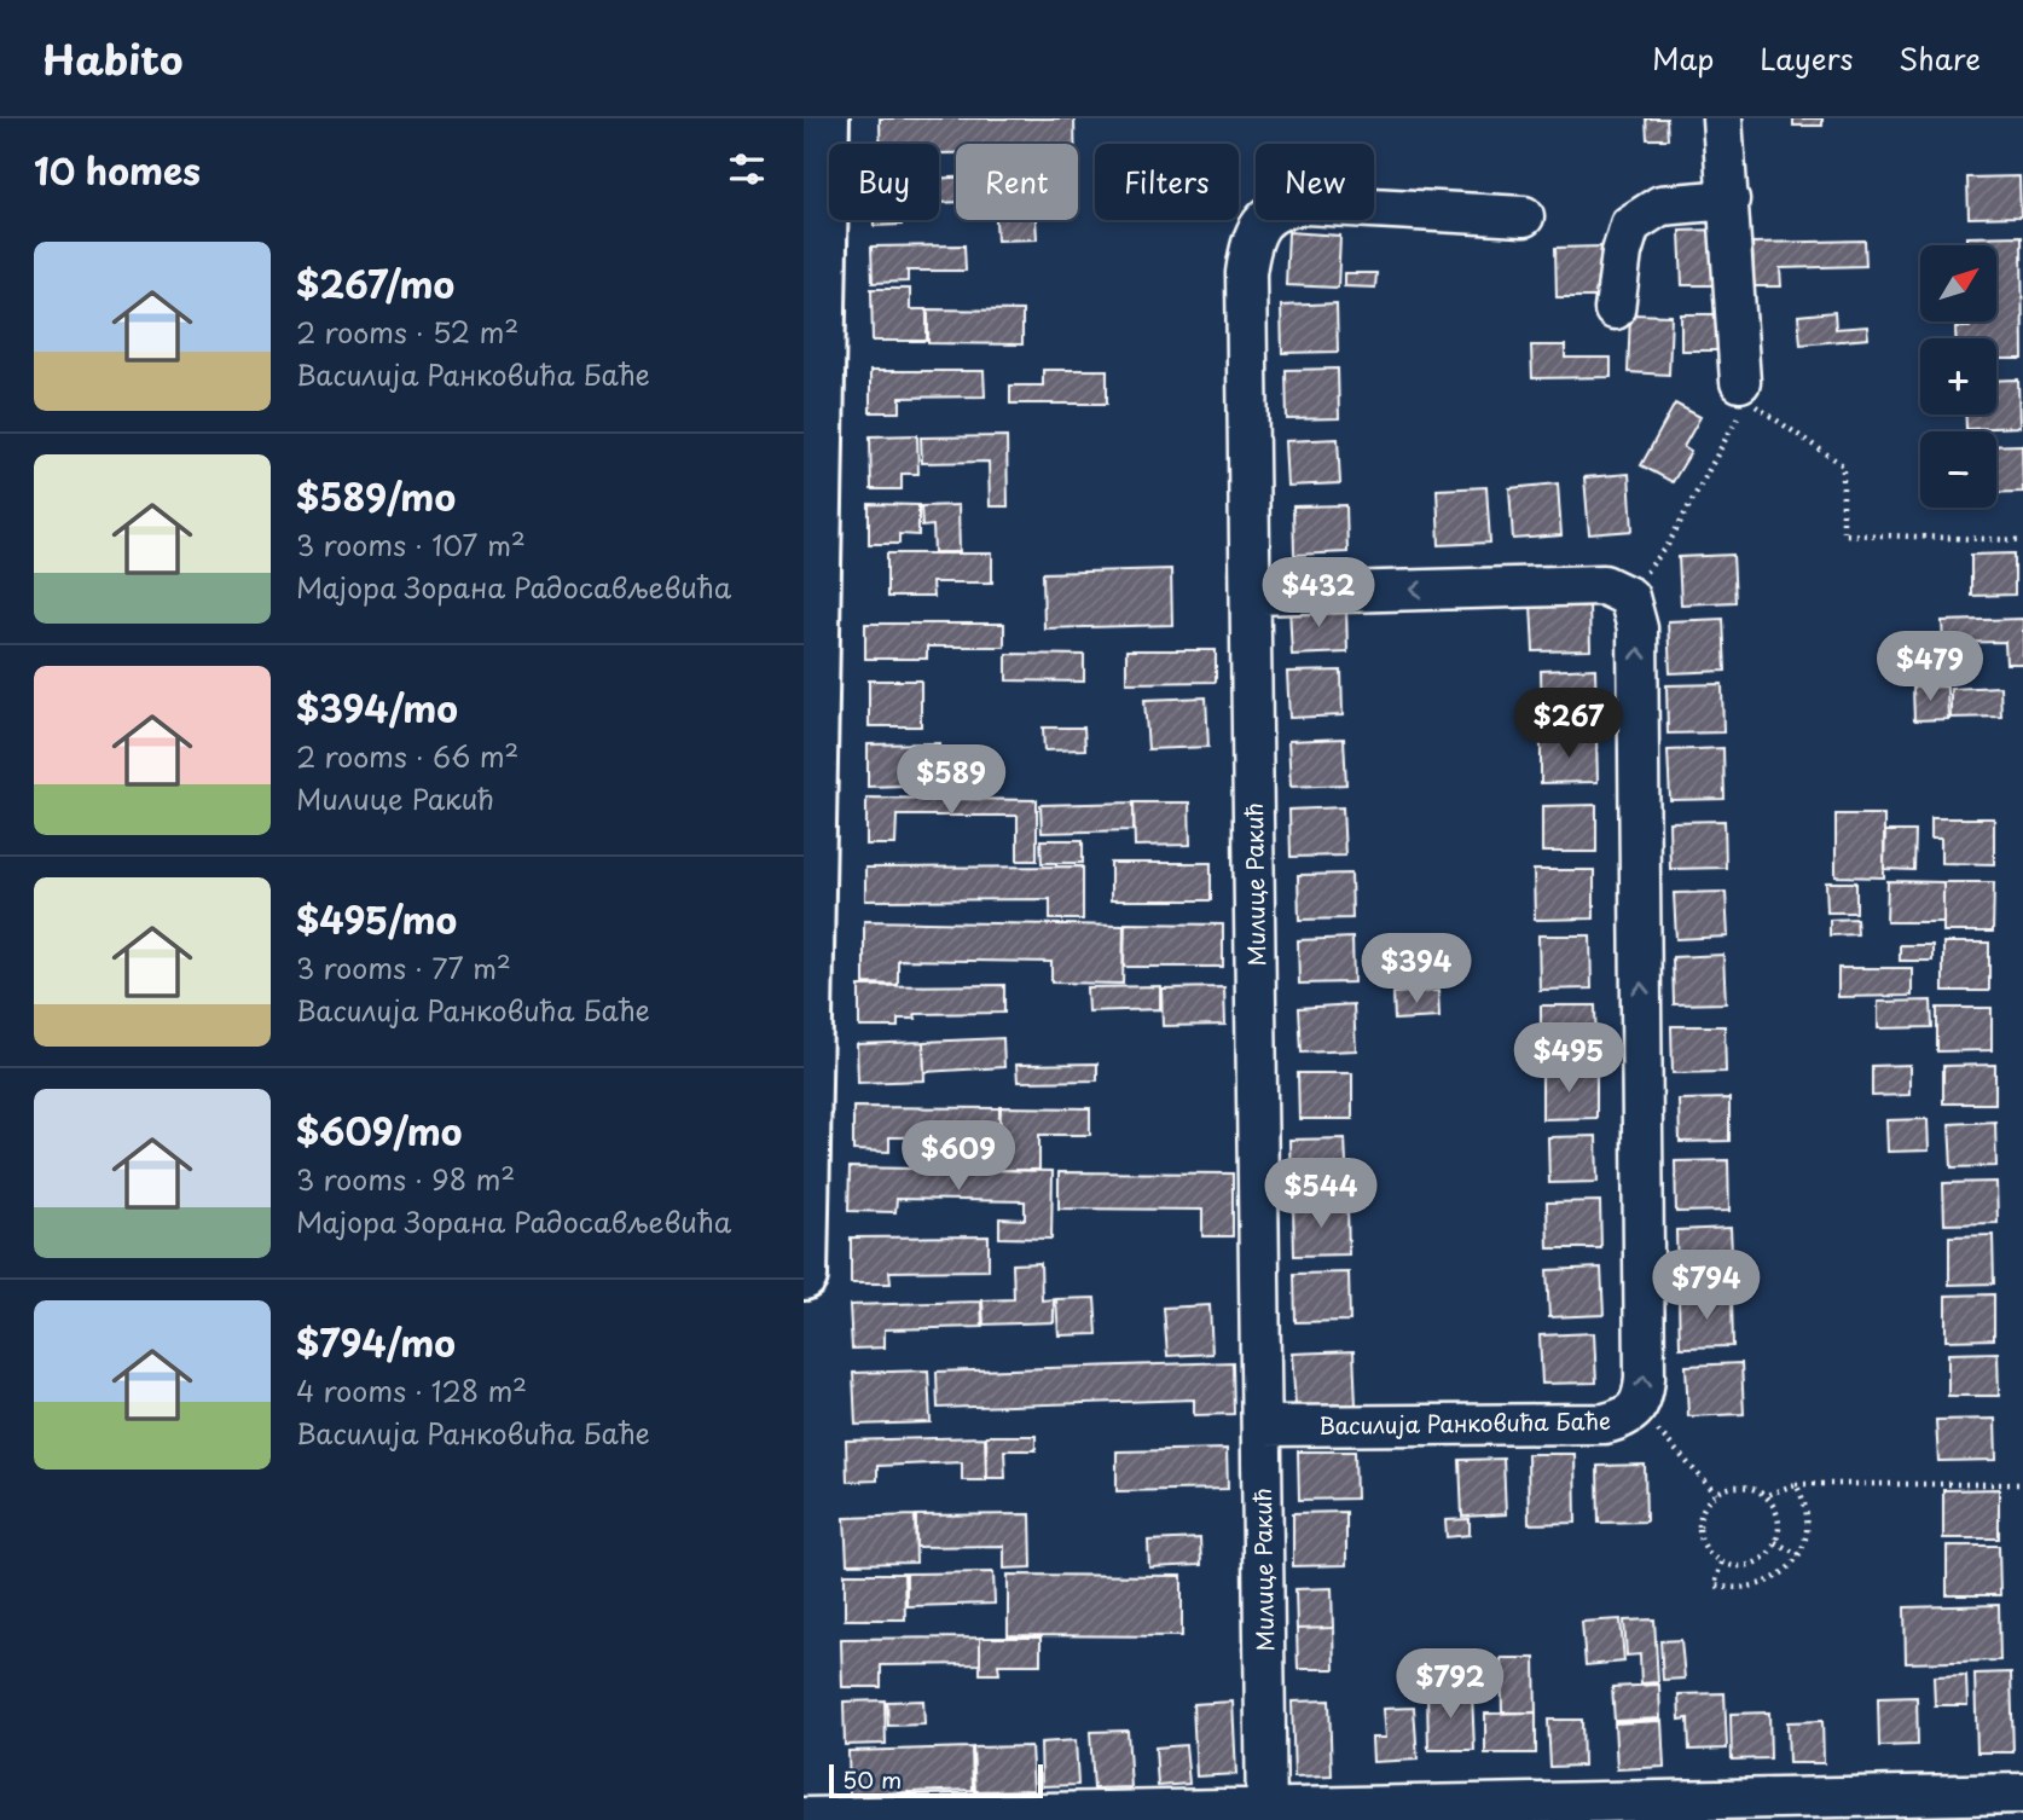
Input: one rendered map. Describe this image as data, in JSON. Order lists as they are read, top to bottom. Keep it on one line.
{"streets":{"street":["Милице Ракић","Василија Ранковића Баће"]},"crossings":[["Милице Ракић","Василија Ранковића Баће"]],"one_way":["Василија Ранковића Баће"],"scale_bar":"50 m","north":"top right","page":{"header":"Habito","nav":["Map","Layers","Share"],"heading":"10 homes","chip":["Buy","Rent","Filters","New"],"list":[{"name":"$267/mo","note":"2 rooms · 52 m² · Василија Ранковића Баће"},{"name":"$589/mo","note":"3 rooms · 107 m² · Мајора Зорана Радосављевића"},{"name":"$394/mo","note":"2 rooms · 66 m² · Милице Ракић"},{"name":"$495/mo","note":"3 rooms · 77 m² · Василија Ранковића Баће"},{"name":"$609/mo","note":"3 rooms · 98 m² · Мајора Зорана Радосављевића"},{"name":"$794/mo","note":"4 rooms · 128 m² · Василија Ранковића Баће"}],"map_buttons":["+","−"],"price":["$432","$479","$267","$589","$394","$495","$609","$544","$794","$792"],"scale":"50 m"}}
